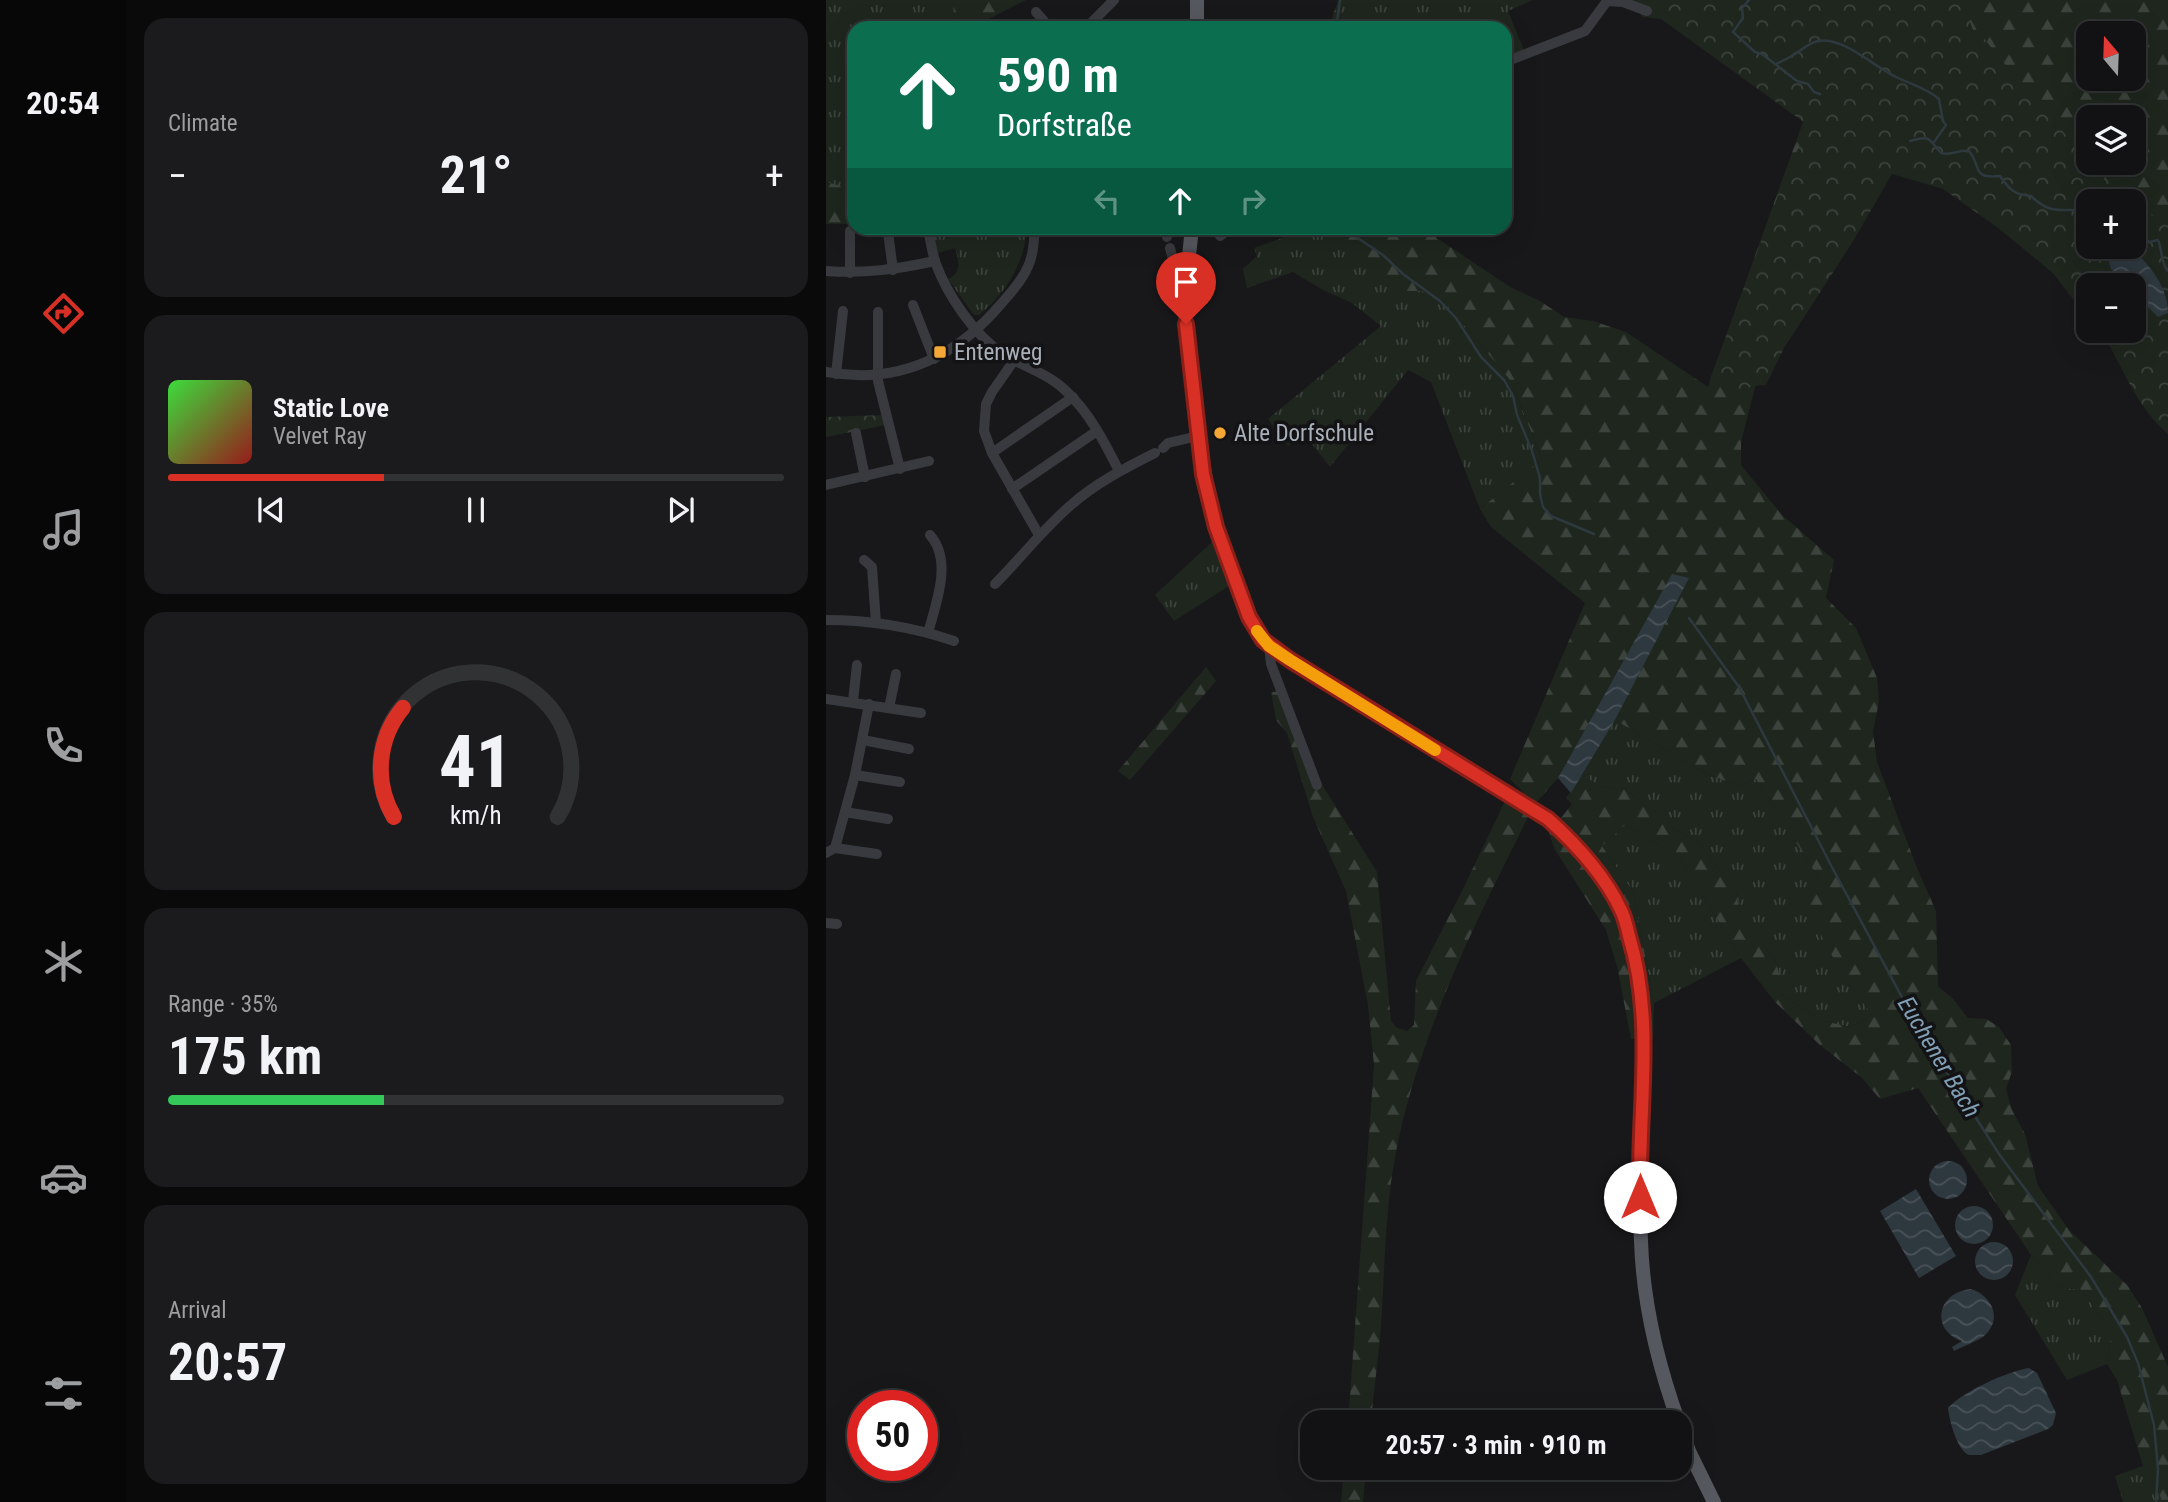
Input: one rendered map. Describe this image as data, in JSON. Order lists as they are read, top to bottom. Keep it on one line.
{"water":["Euchener Bach"],"places":{"transit":["Entenweg"],"other":["Alte Dorfschule"]},"north":"top","page":{"tabs":"20:54","tile":["Climate",["Range · 35%","175 km"],["Arrival","20:57"]],"map_buttons":["+","−"],"turn":["590 m","Dorfstraße"],"heat":["−","21°","+"],"song":["Static Love","Velvet Ray"],"limit":"50","trip":"20:57 · 3 min · 910 m","gauge":["41","km/h"]}}
